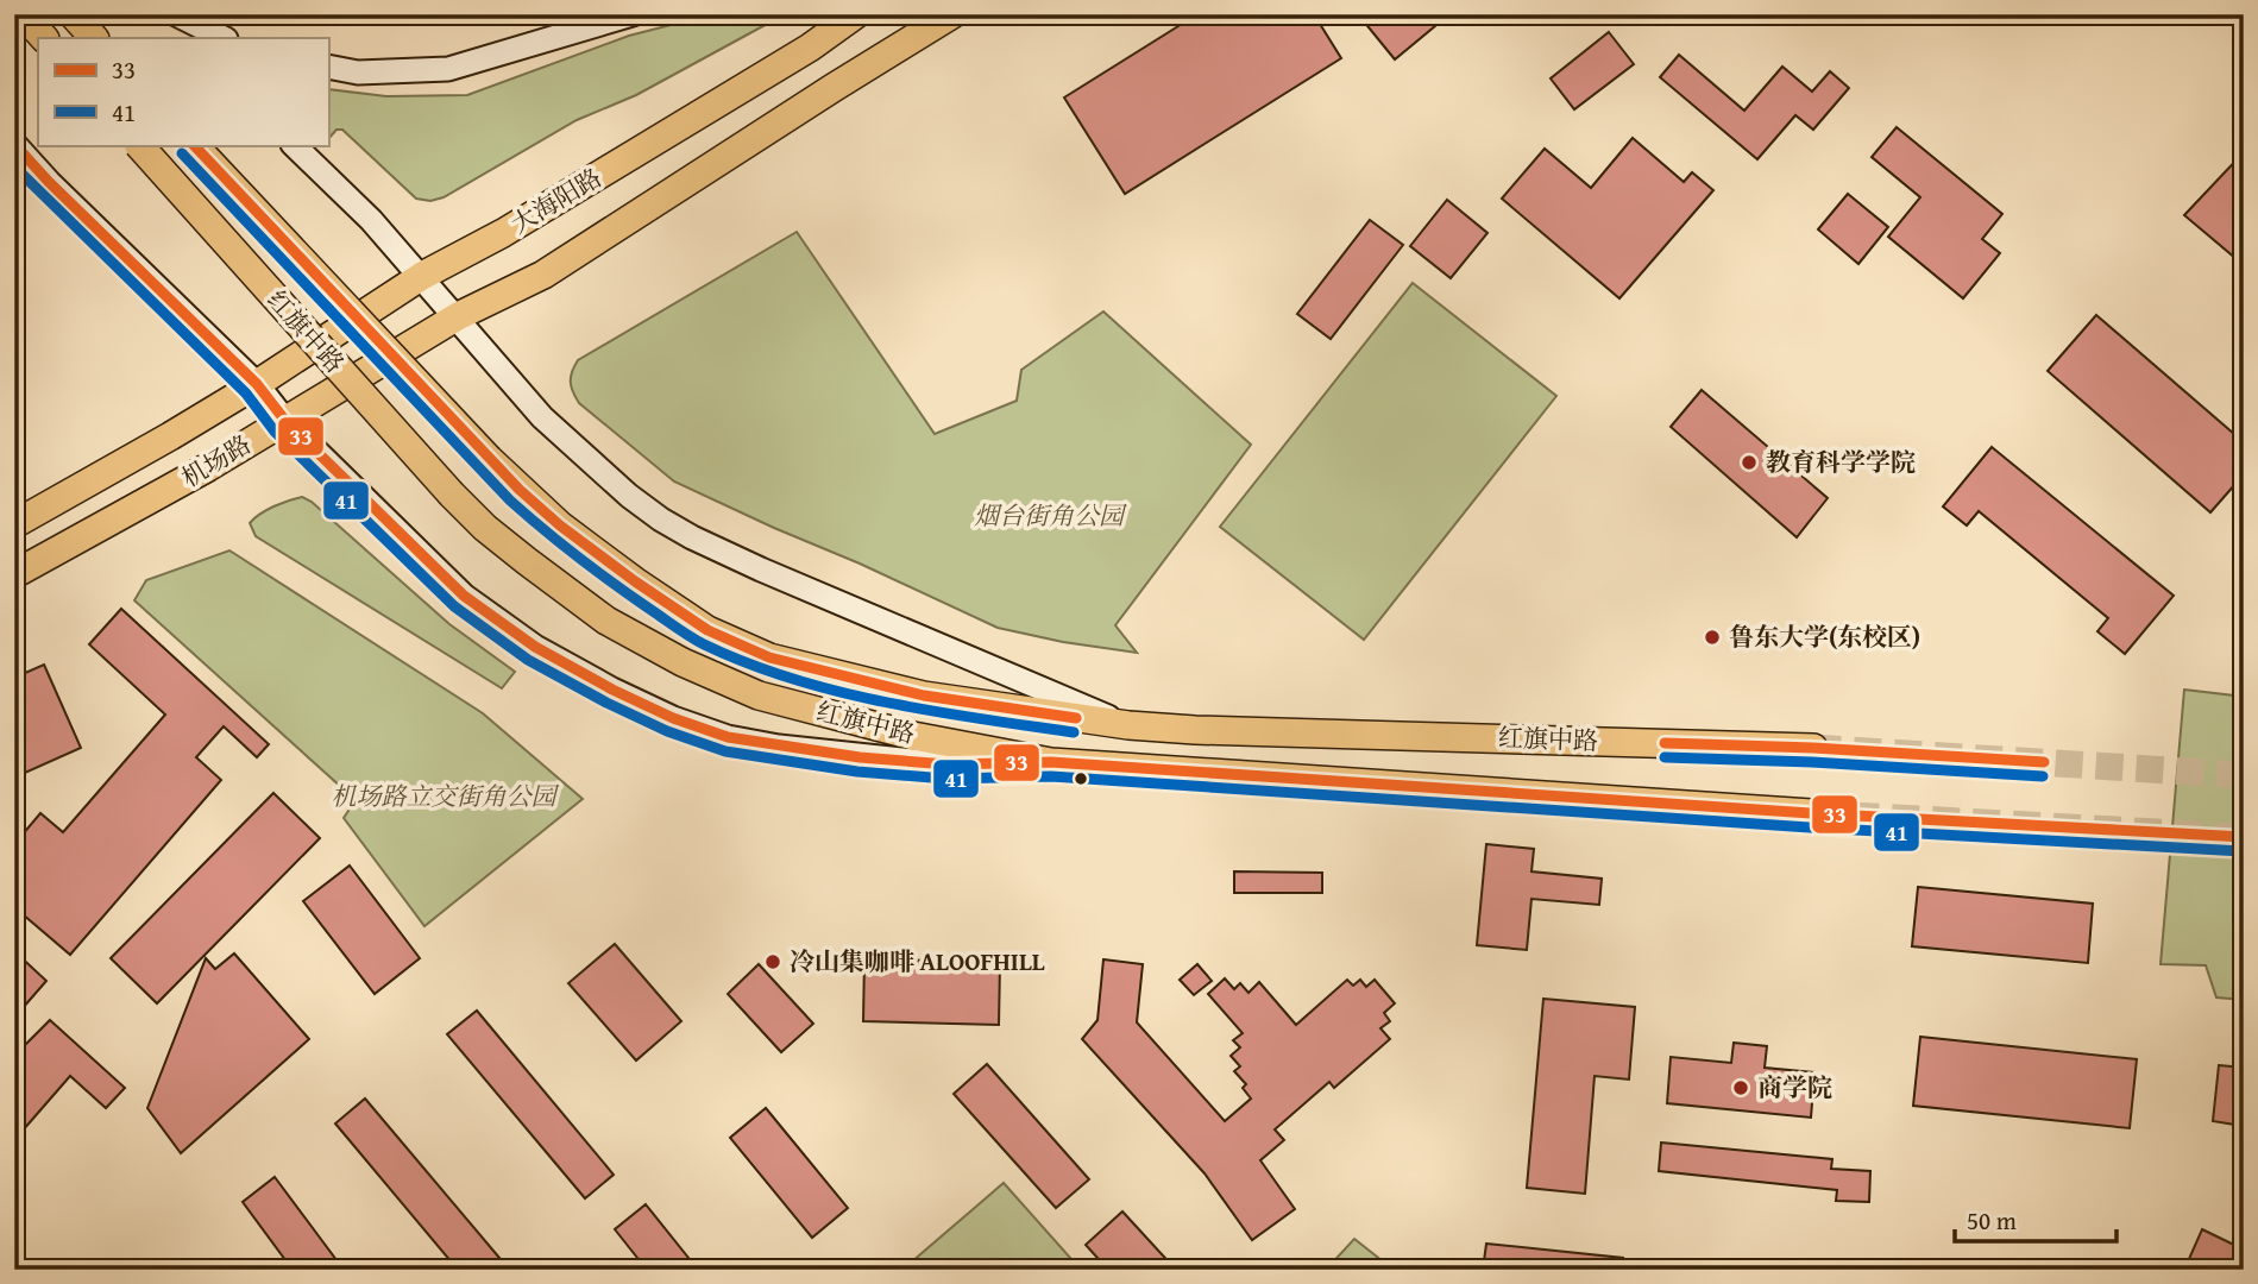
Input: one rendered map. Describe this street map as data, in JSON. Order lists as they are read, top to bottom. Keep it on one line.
{"streets":{"main road":["大海阳路","红旗中路","机场路"]},"crossings":[["大海阳路","机场路"]],"parks":["烟台街角公园","机场路立交街角公园"],"places":["教育科学学院","鲁东大学(东校区)","冷山集咖啡 ALOOFHILL","商学院"],"lines":["transit line 33","transit line 41"],"legend":["33","41"],"scale_bar":"50 m"}
